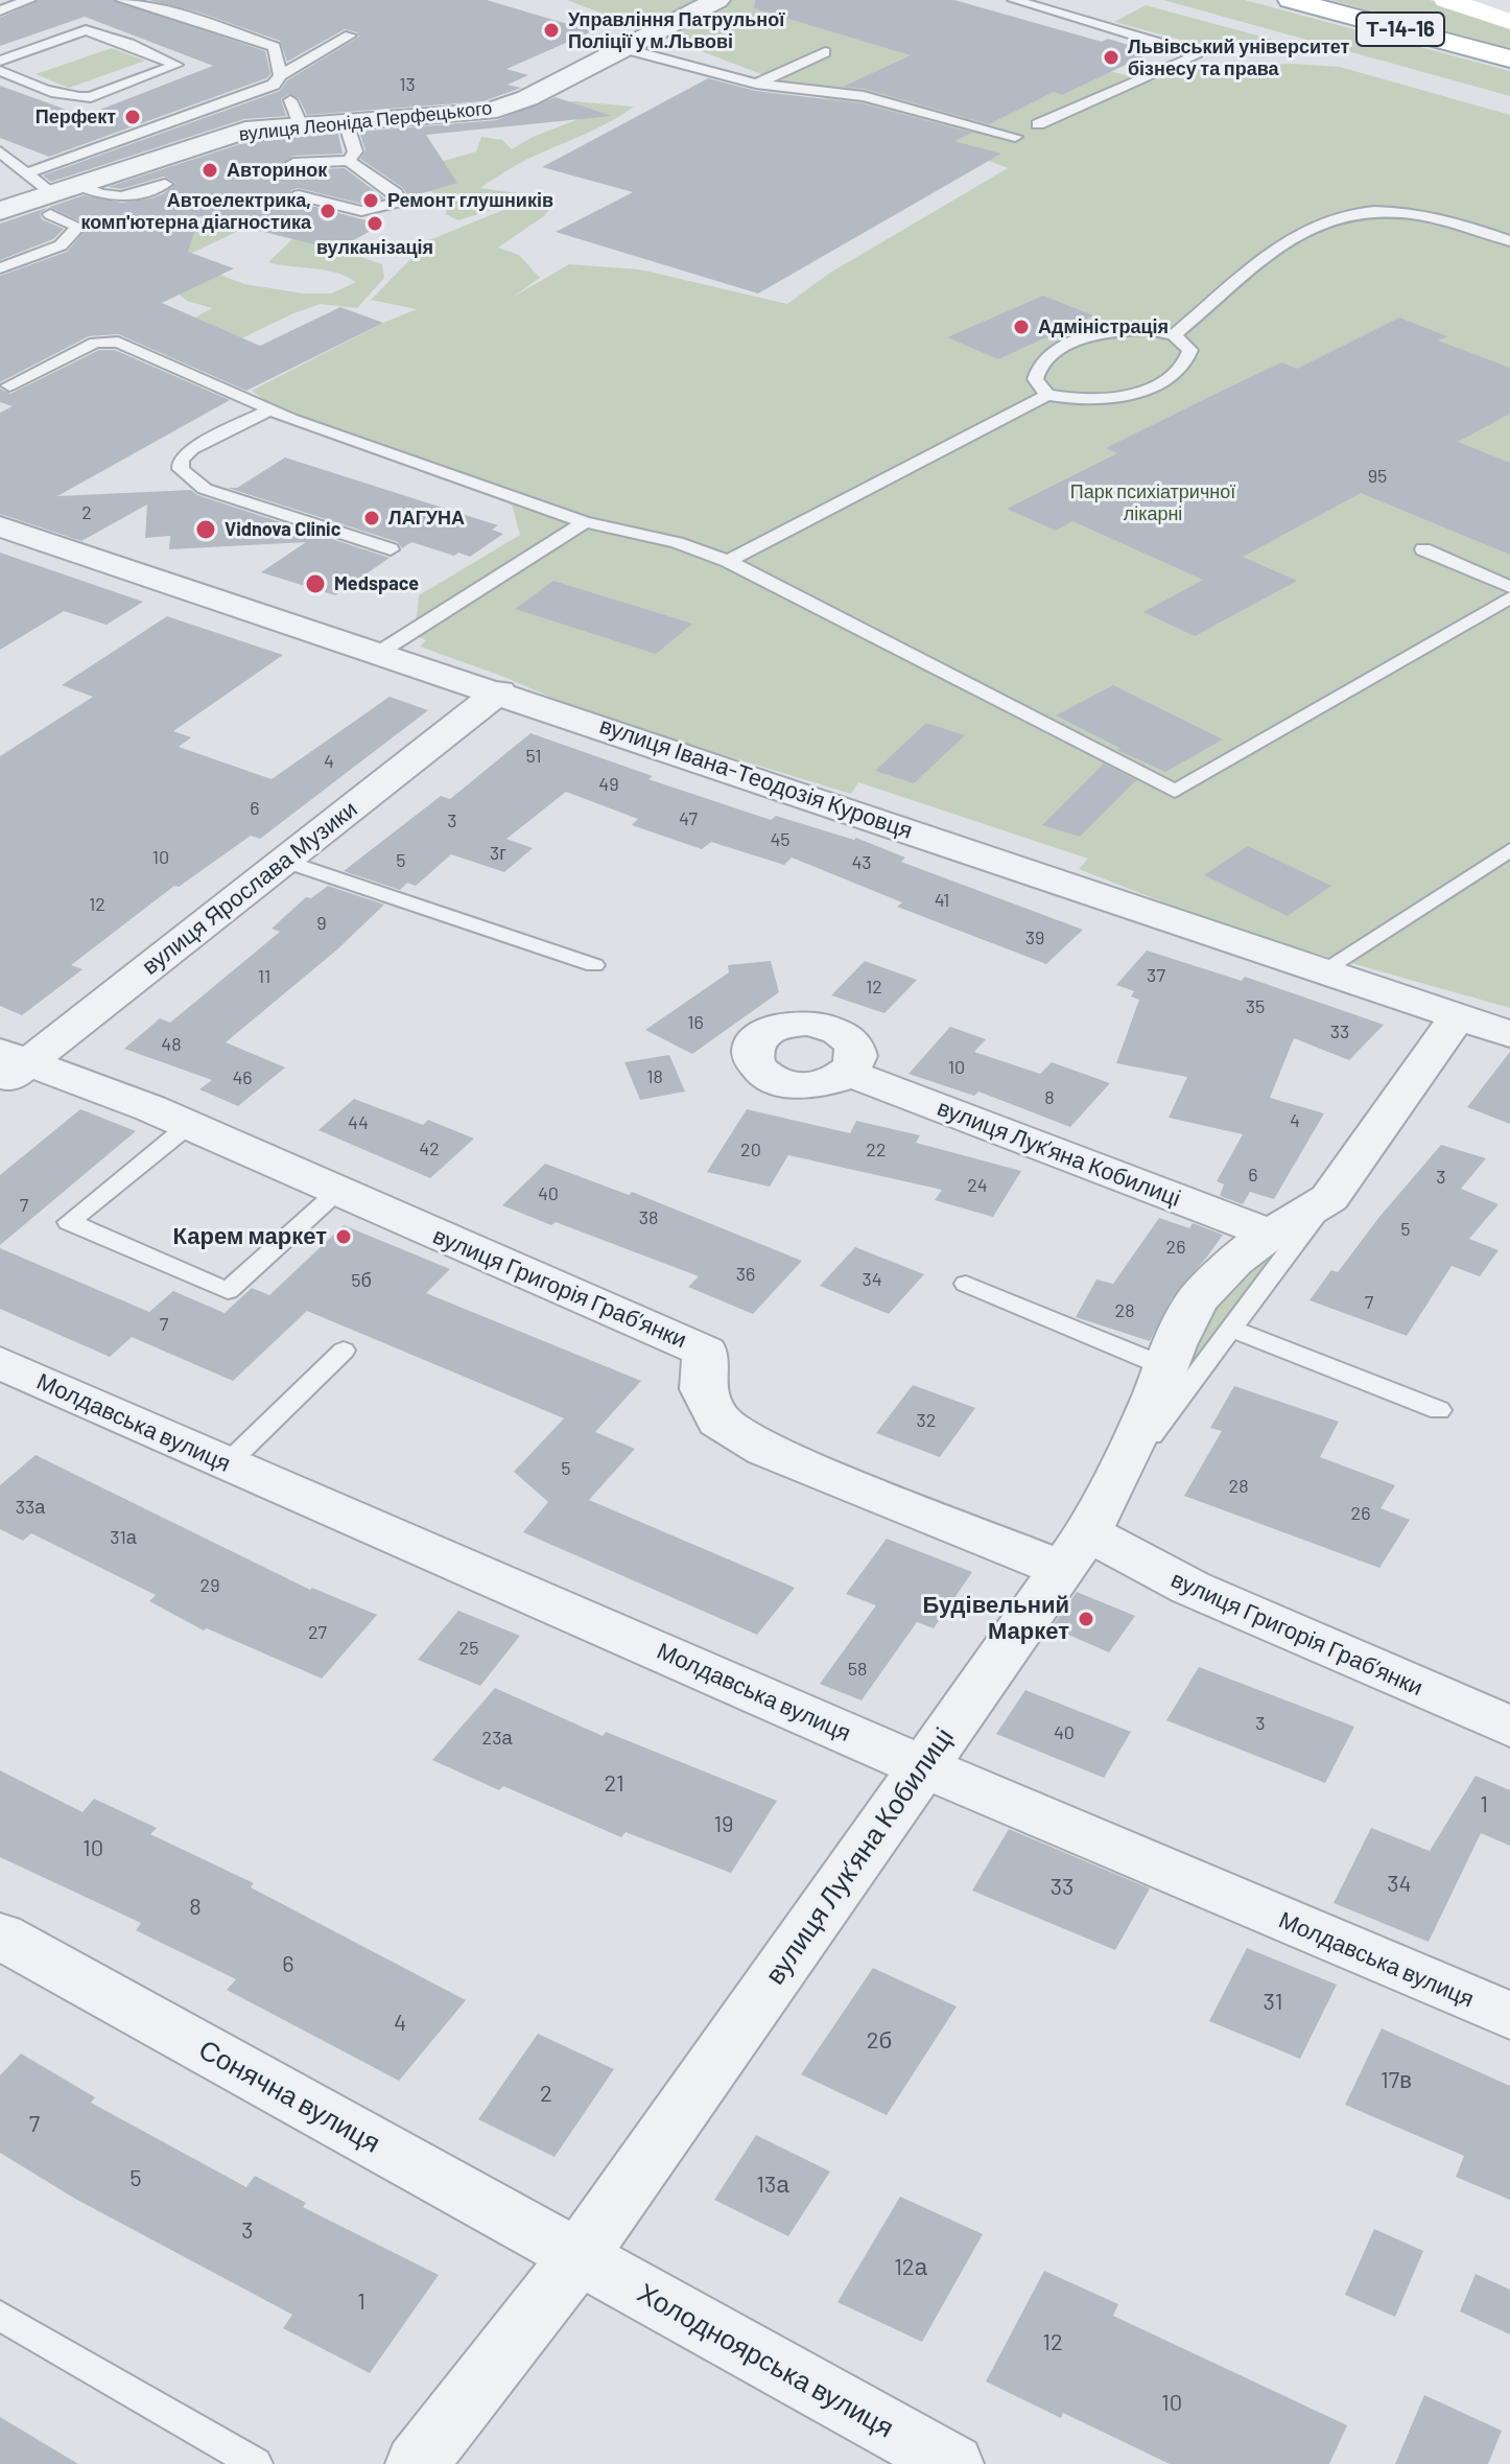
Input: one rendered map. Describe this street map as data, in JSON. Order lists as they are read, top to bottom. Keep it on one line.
{"streets":{"main road":["Т-14-16"],"street":["вулиця Леоніда Перфецького","вулиця Івана-Теодозія Куровця","вулиця Ярослава Музики","вулиця Лукʼяна Кобилиці","вулиця Григорія Грабʼянки","Молдавська вулиця","Сонячна вулиця","Холодноярська вулиця"]},"crossings":[["вулиця Івана-Теодозія Куровця","вулиця Ярослава Музики"],["вулиця Івана-Теодозія Куровця","вулиця Лукʼяна Кобилиці"],["вулиця Ярослава Музики","вулиця Григорія Грабʼянки"],["вулиця Лукʼяна Кобилиці","вулиця Григорія Грабʼянки"],["вулиця Лукʼяна Кобилиці","Молдавська вулиця"],["вулиця Лукʼяна Кобилиці","Сонячна вулиця"],["вулиця Лукʼяна Кобилиці","Холодноярська вулиця"],["Сонячна вулиця","Холодноярська вулиця"]],"parks":["Парк психіатричної лікарні"],"places":["Управління Патрульної Поліції у м.Львові","Львівський університет бізнесу та права","Перфект","Авторинок","Ремонт глушників","Автоелектрика, комп'ютерна діагностика","вулканізація","Адміністрація","ЛАГУНА","Vidnova Clinic","Medspace","Карем маркет","Будівельний Маркет"],"house_numbers":["13","95","2","51","4","49","6","47","3","45","3г","10","5","43","41","12","9","39","37","11","12","35","16","33","48","10","18","46","8","4","44","42","20","22","6","3","24","40","7","38","5","26","36","34","5б","7","28","7","32","5","28","33а","26","31а","29","27","25","58","3","40","23а","21","1","19","10","34","33","8","6","31","4","2б","17в","2","7","5","13а","3","12а","1","12","10"]}
